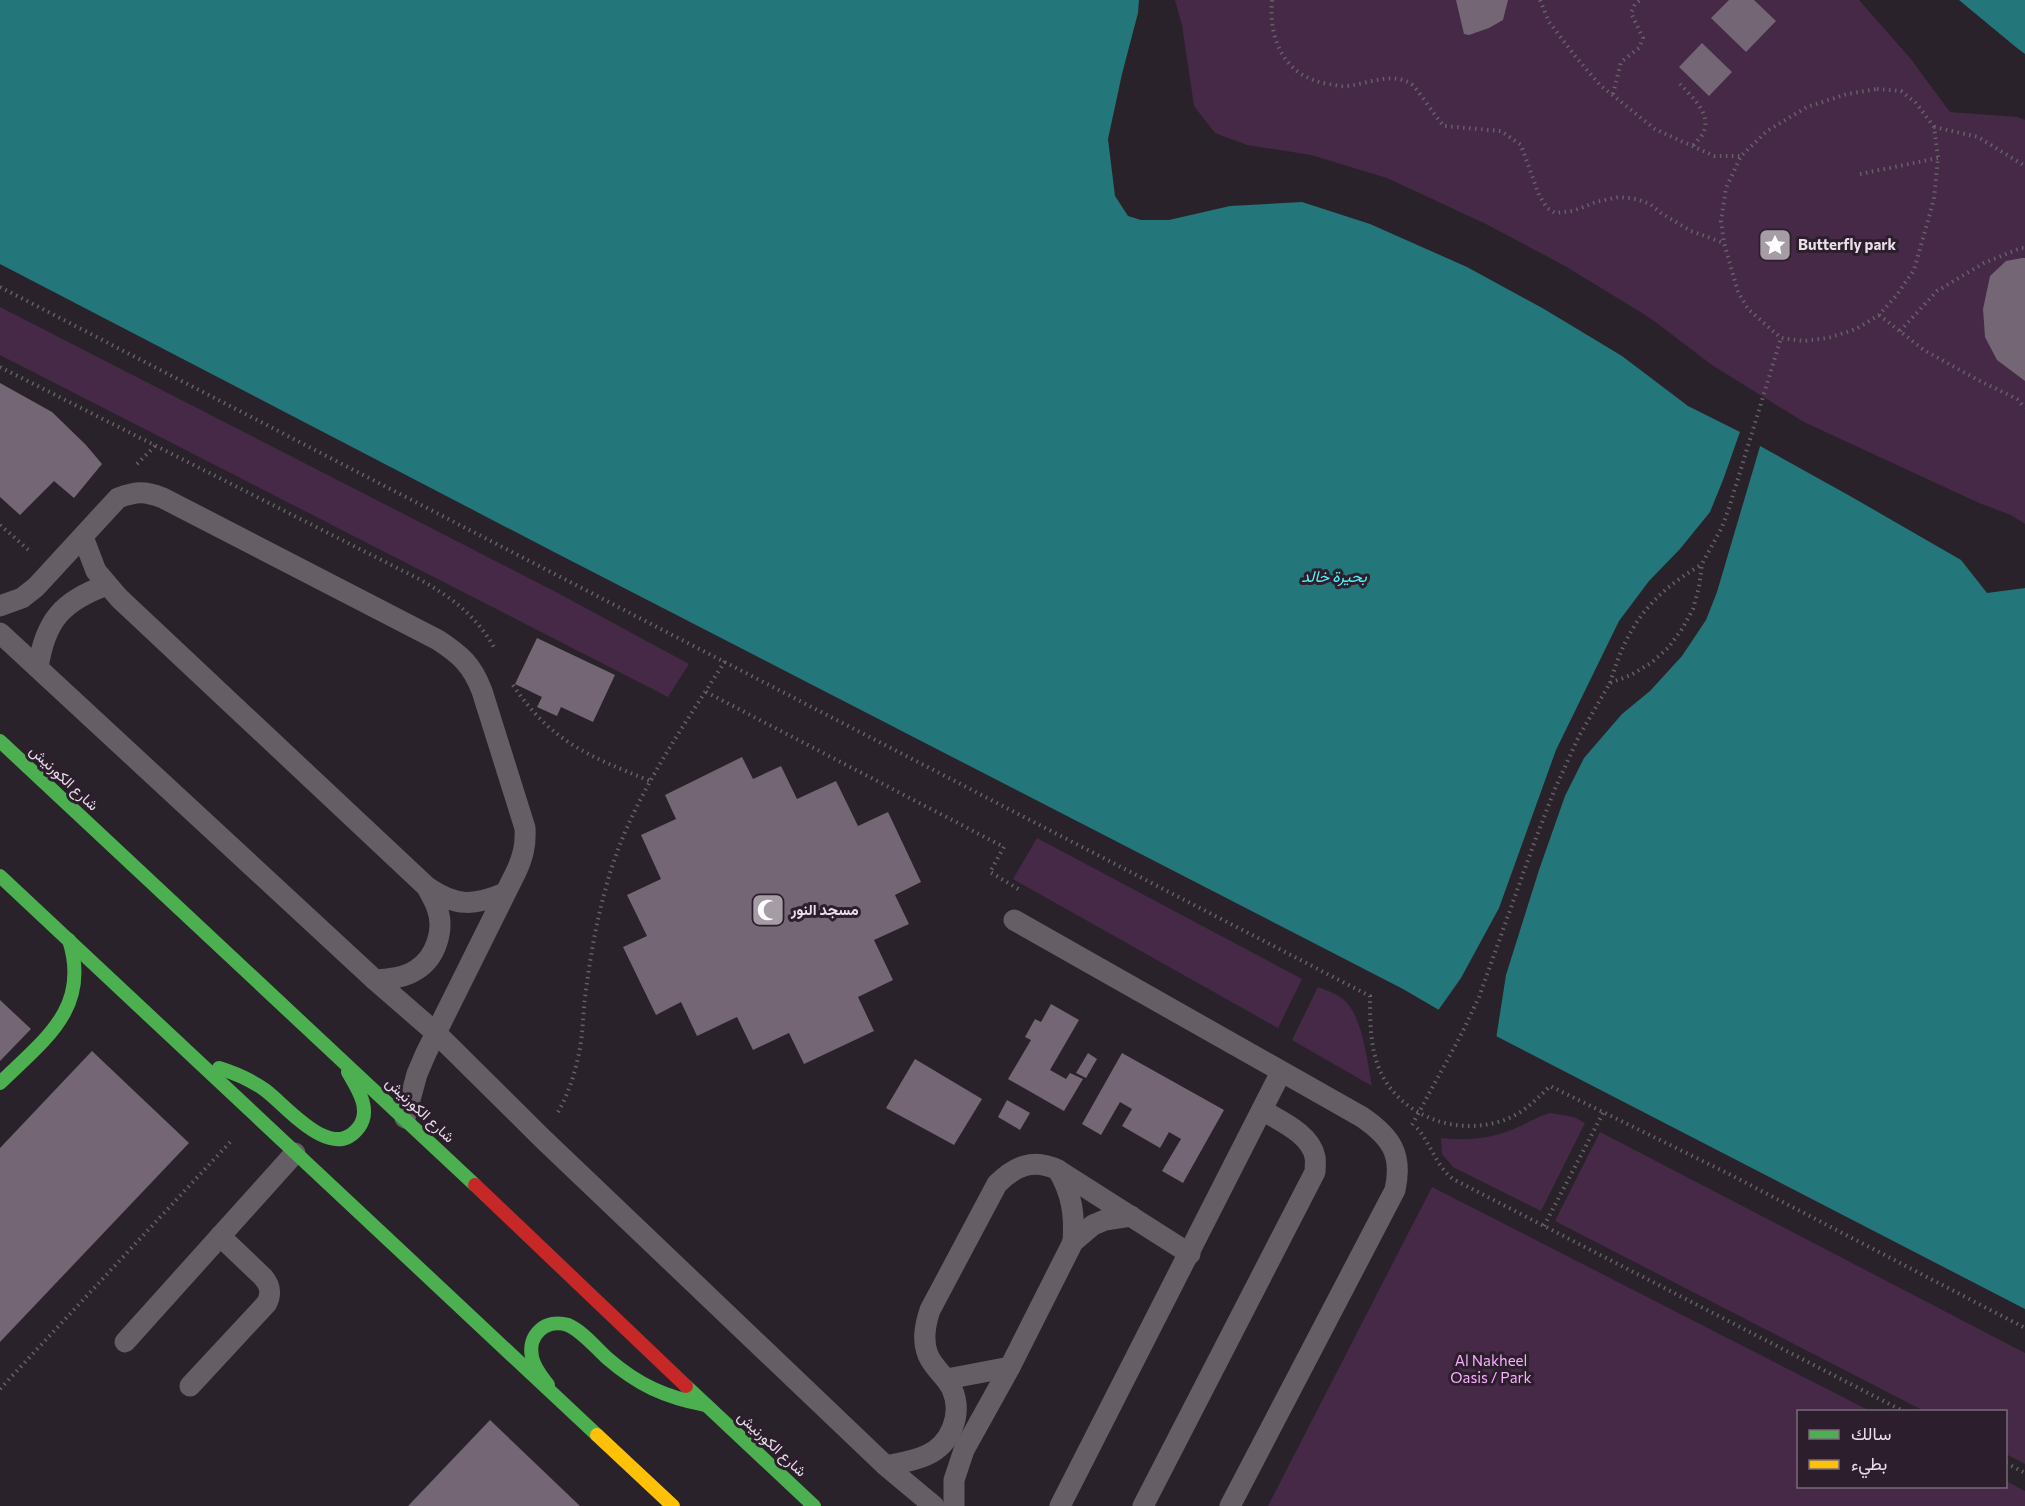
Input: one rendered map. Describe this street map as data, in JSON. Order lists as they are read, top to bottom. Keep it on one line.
{"streets":{"main road":["شارع الكورنيش"]},"water":["بحيرة خالد"],"parks":["Al Nakheel Oasis / Park"],"places":{"place":["Butterfly park"],"mosque":["مسجد النور"]},"legend":["سالك","بطيء"]}
